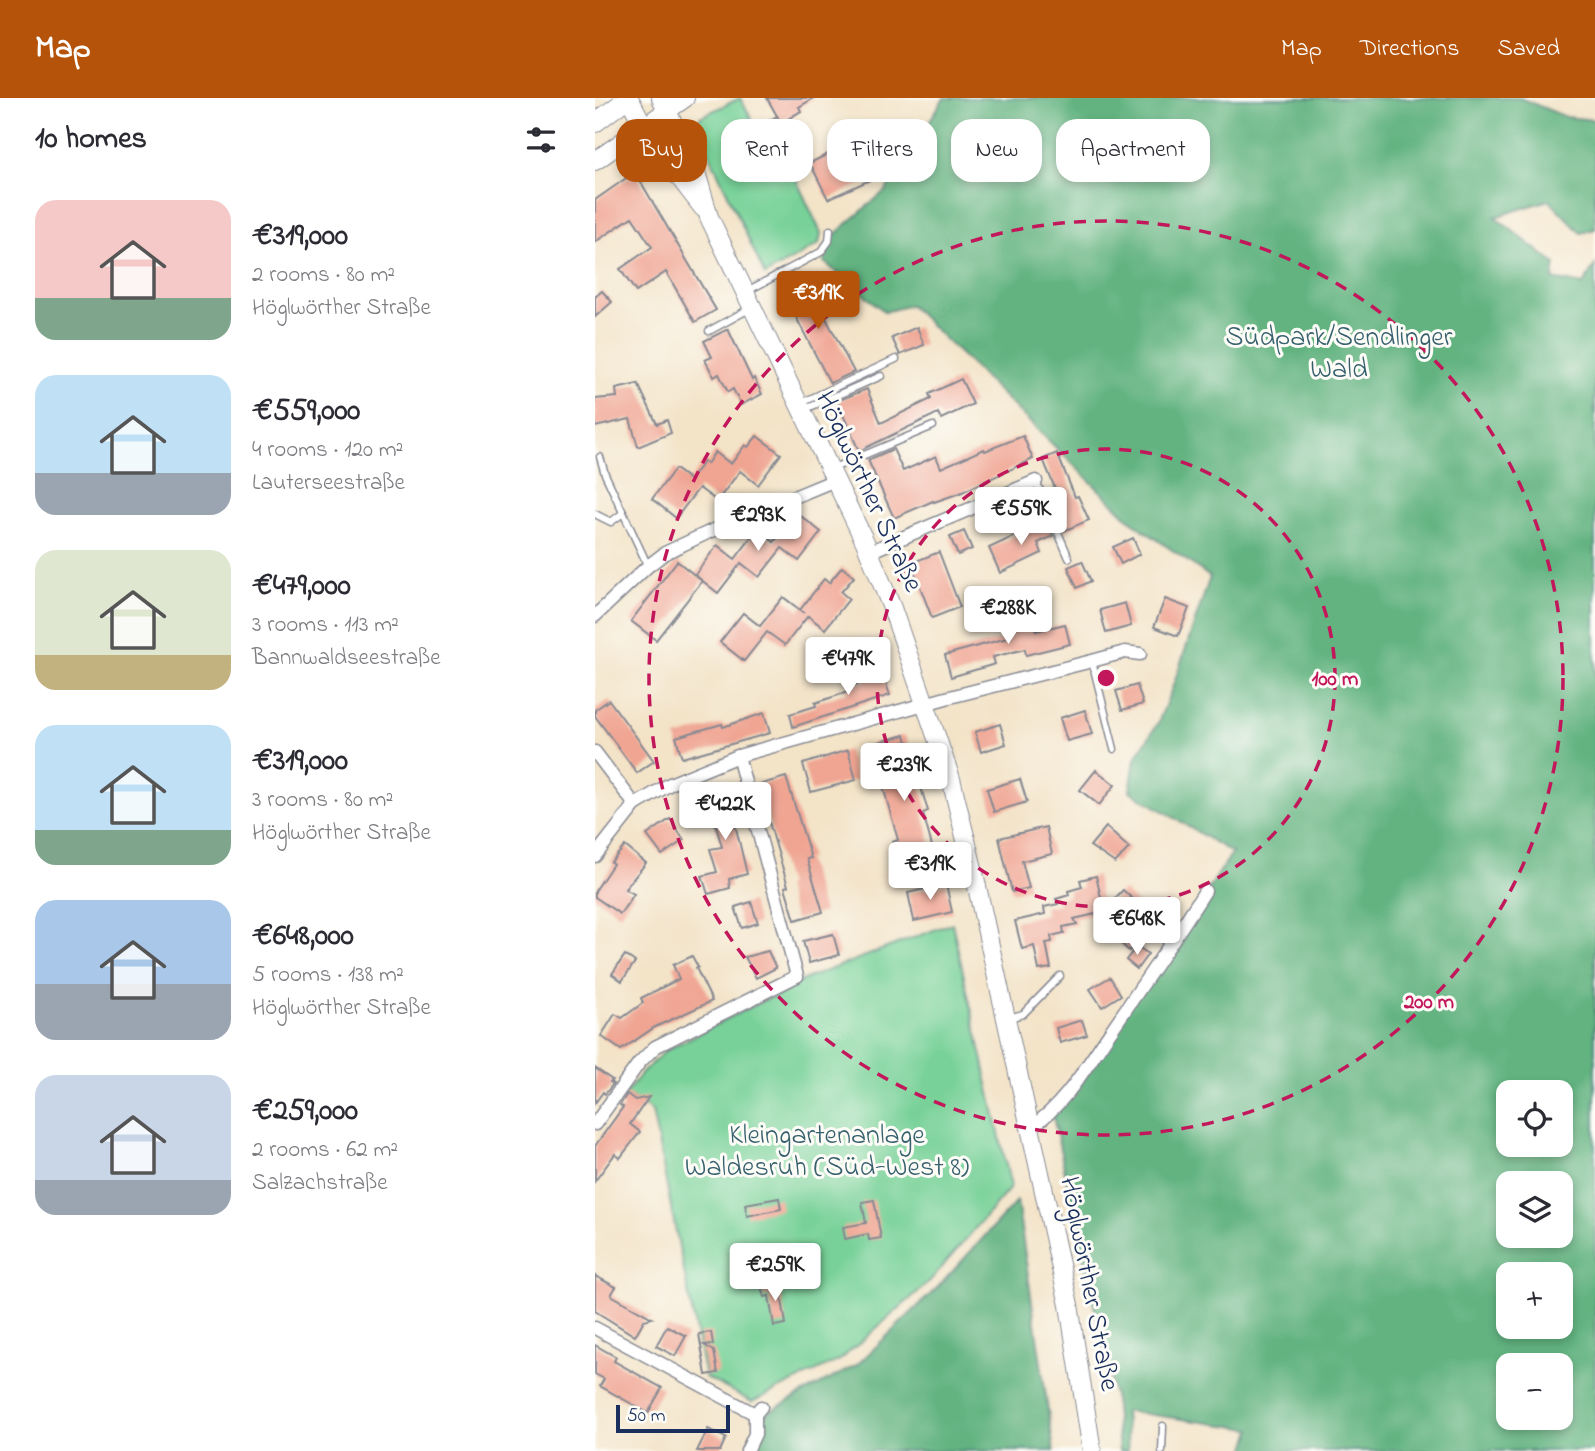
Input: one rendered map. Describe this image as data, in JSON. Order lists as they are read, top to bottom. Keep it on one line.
{"streets":{"street":["Höglwörther Straße"]},"parks":["Südpark/Sendlinger Wald","Kleingartenanlage Waldesruh (Süd-West 8)"],"scale_bar":"50 m","page":{"header":"Map","nav":["Map","Directions","Saved"],"heading":"10 homes","chip":["Buy","Rent","Filters","New","Apartment"],"list":[{"name":"€319,000","note":"2 rooms · 80 m² · Höglwörther Straße"},{"name":"€559,000","note":"4 rooms · 120 m² · Lauterseestraße"},{"name":"€479,000","note":"3 rooms · 113 m² · Bannwaldseestraße"},{"name":"€319,000","note":"3 rooms · 80 m² · Höglwörther Straße"},{"name":"€648,000","note":"5 rooms · 138 m² · Höglwörther Straße"},{"name":"€259,000","note":"2 rooms · 62 m² · Salzachstraße"}],"price":["€319K","€559K","€293K","€288K","€479K","€239K","€422K","€319K","€648K","€259K"],"map_buttons":["+","−"],"scale":"50 m"},"rings":["100 m","200 m"]}
